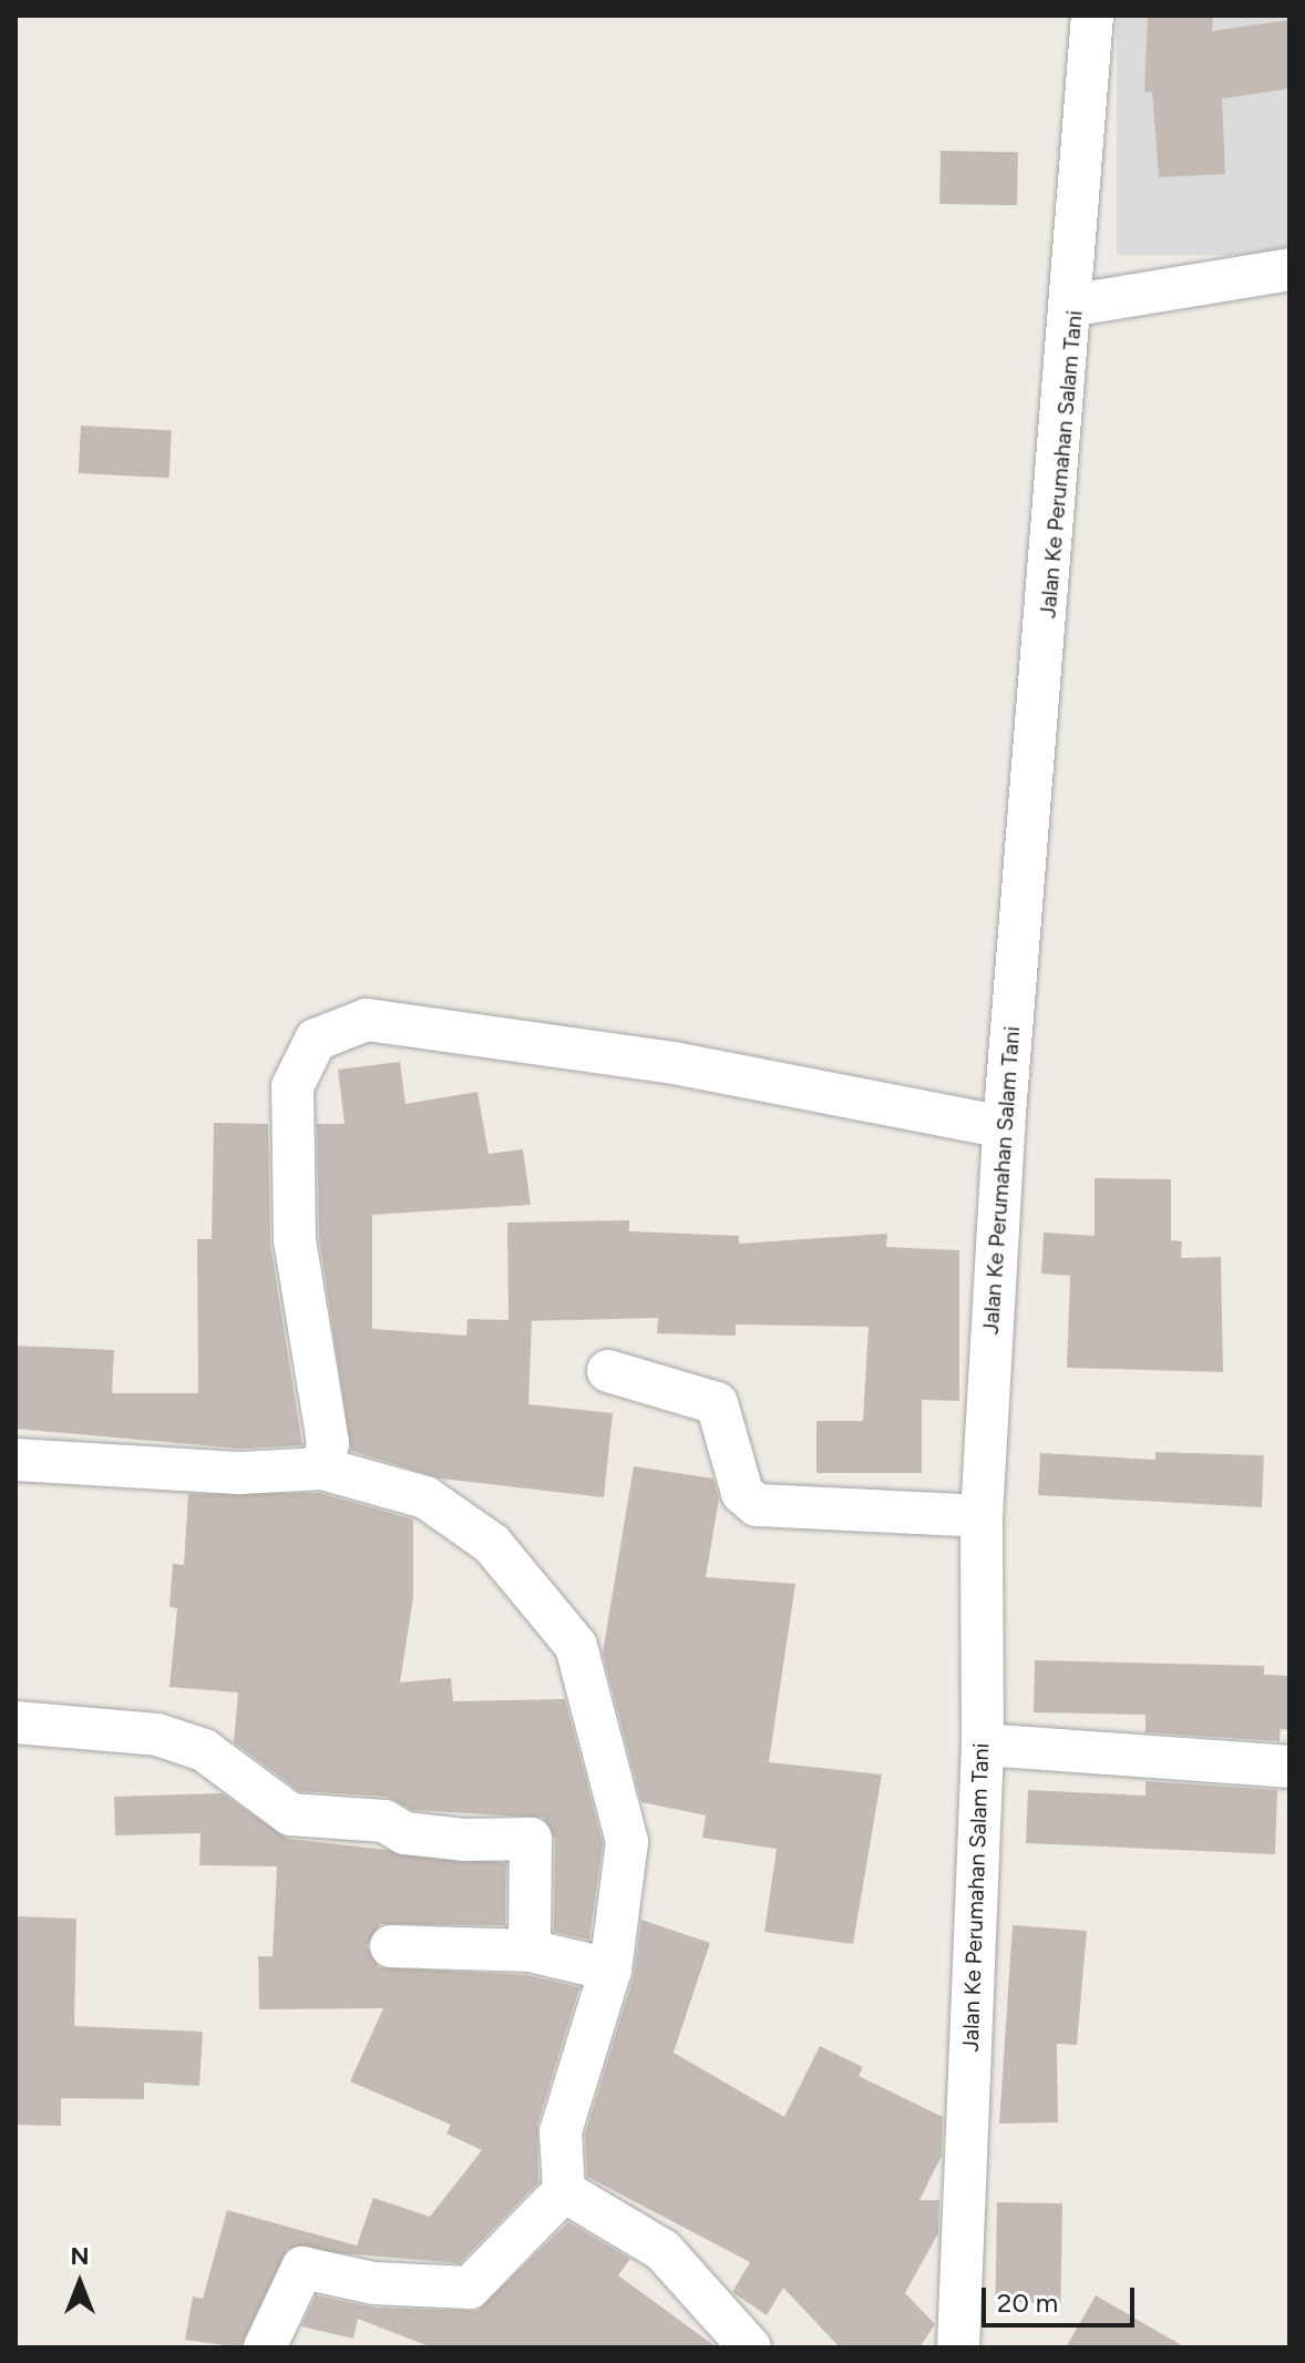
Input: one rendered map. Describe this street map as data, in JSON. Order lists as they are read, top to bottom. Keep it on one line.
{"streets":{"street":["Jalan Ke Perumahan Salam Tani"]},"scale_bar":"20 m","north":"top"}
